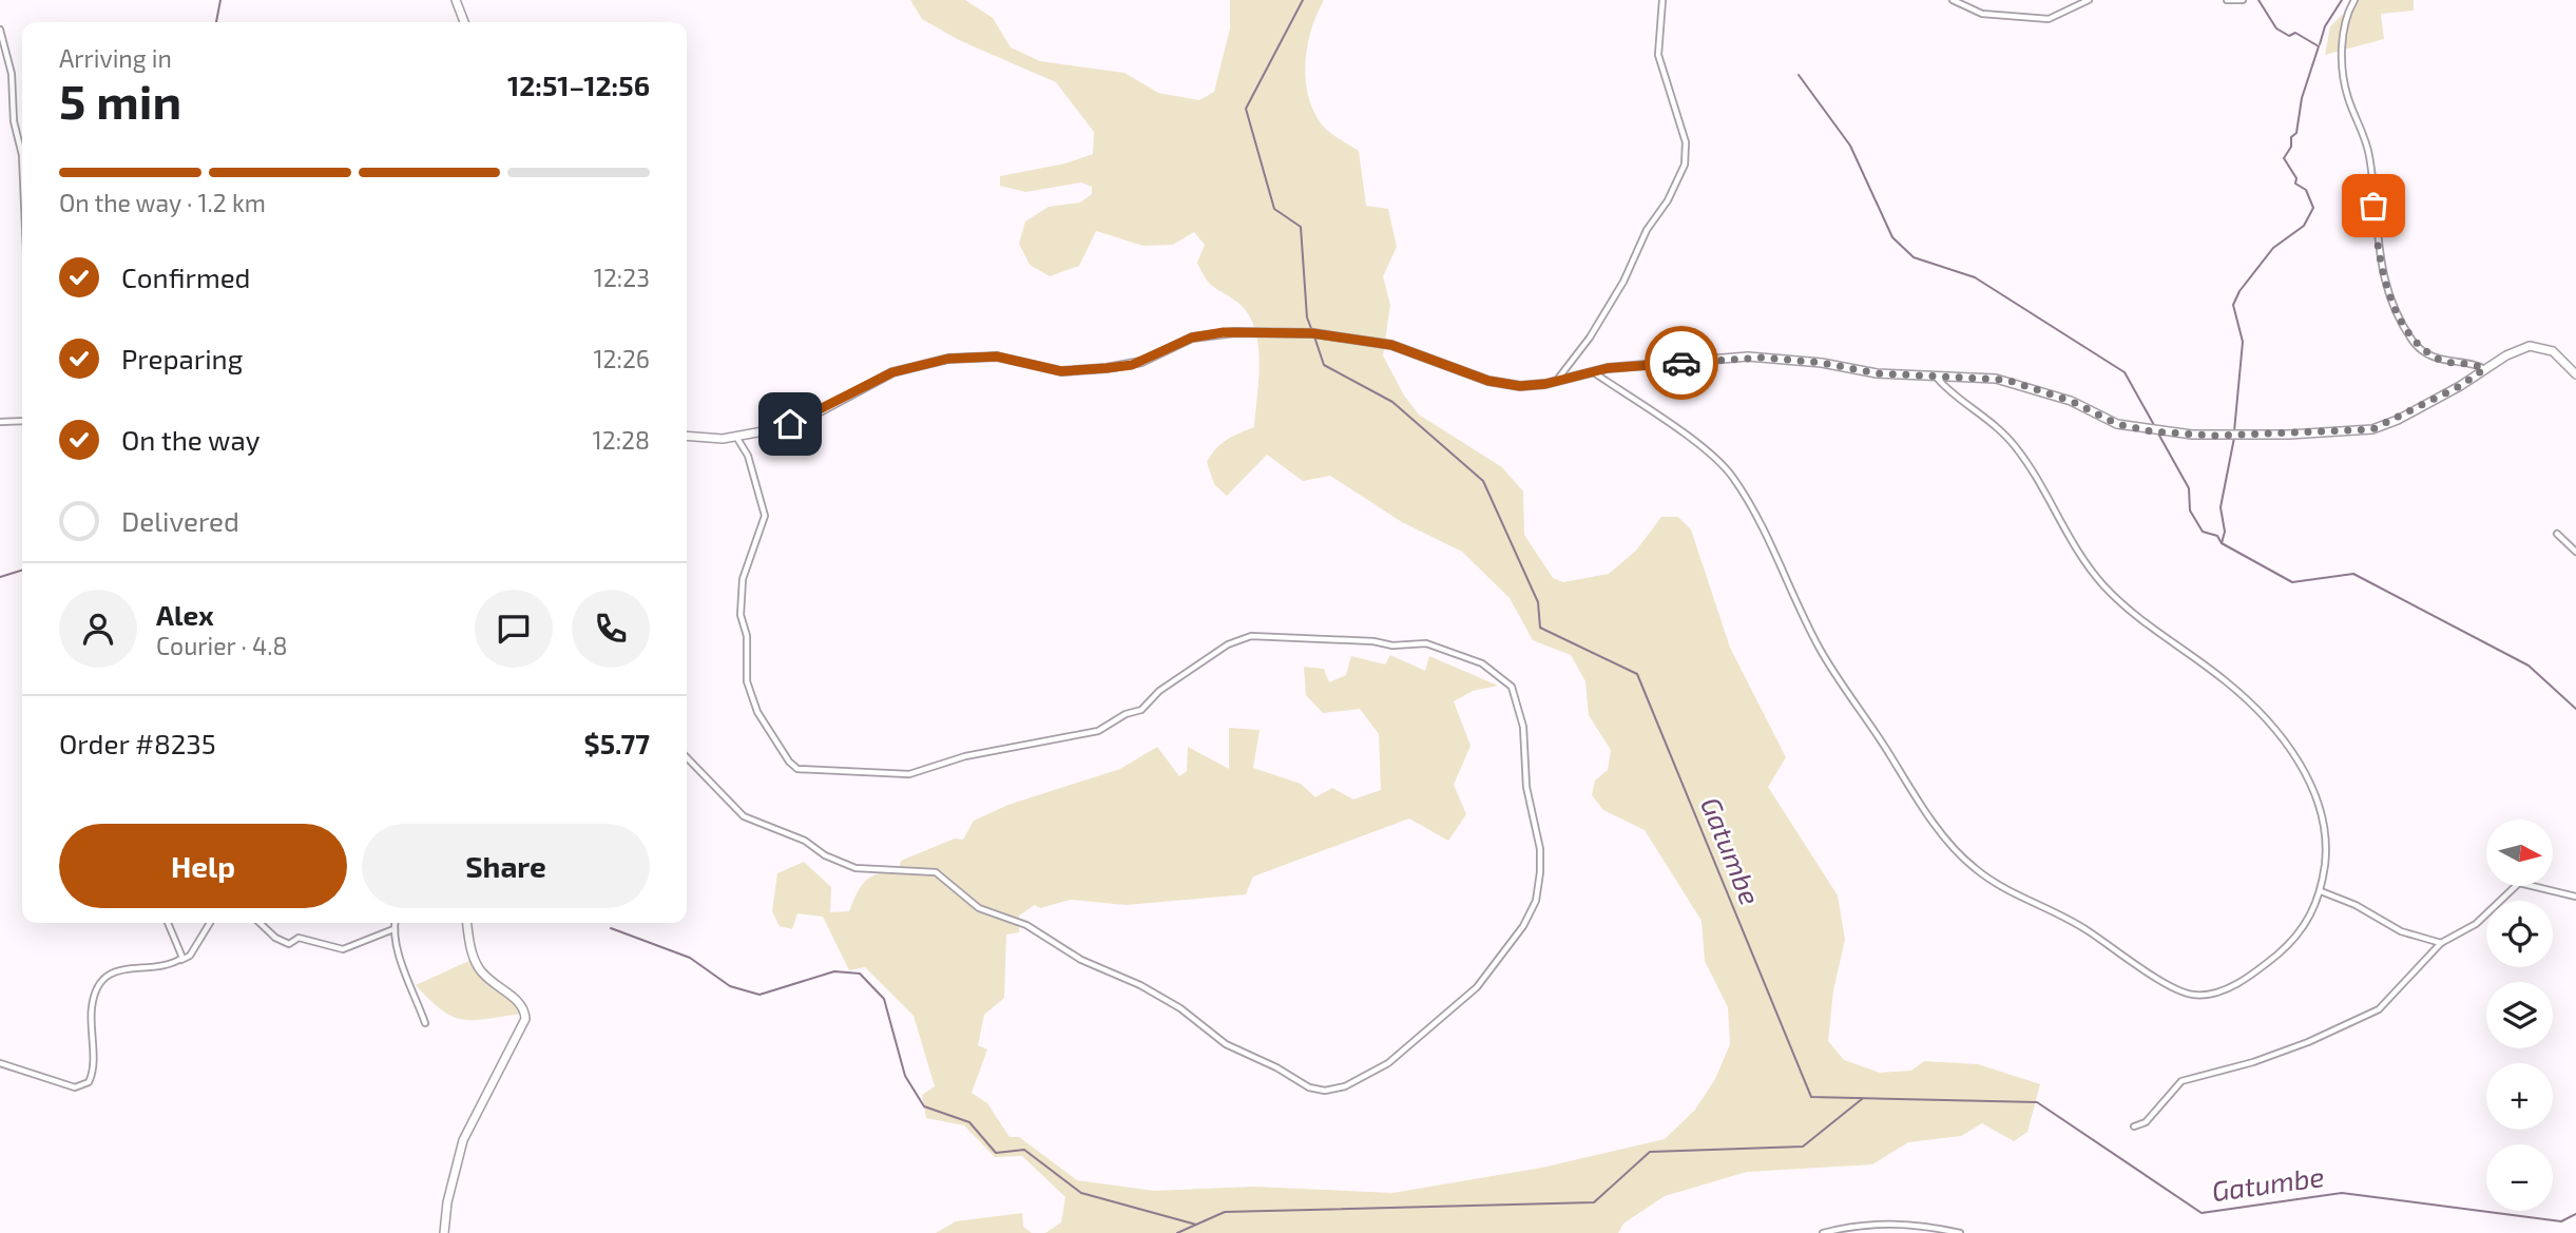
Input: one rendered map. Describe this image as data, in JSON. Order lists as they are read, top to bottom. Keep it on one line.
{"water":["Gatumbe"],"north":"right","page":{"heading":["5 min","Arriving in","12:51–12:56"],"panel":["Alex","Courier · 4.8","Order #8235","$5.77"],"bar":"On the way · 1.2 km","list":[["Confirmed","12:23"],["Preparing","12:26"],["On the way","12:28"],"Delivered"],"buttons":["Help","Share"],"map_buttons":["+","−"]}}
